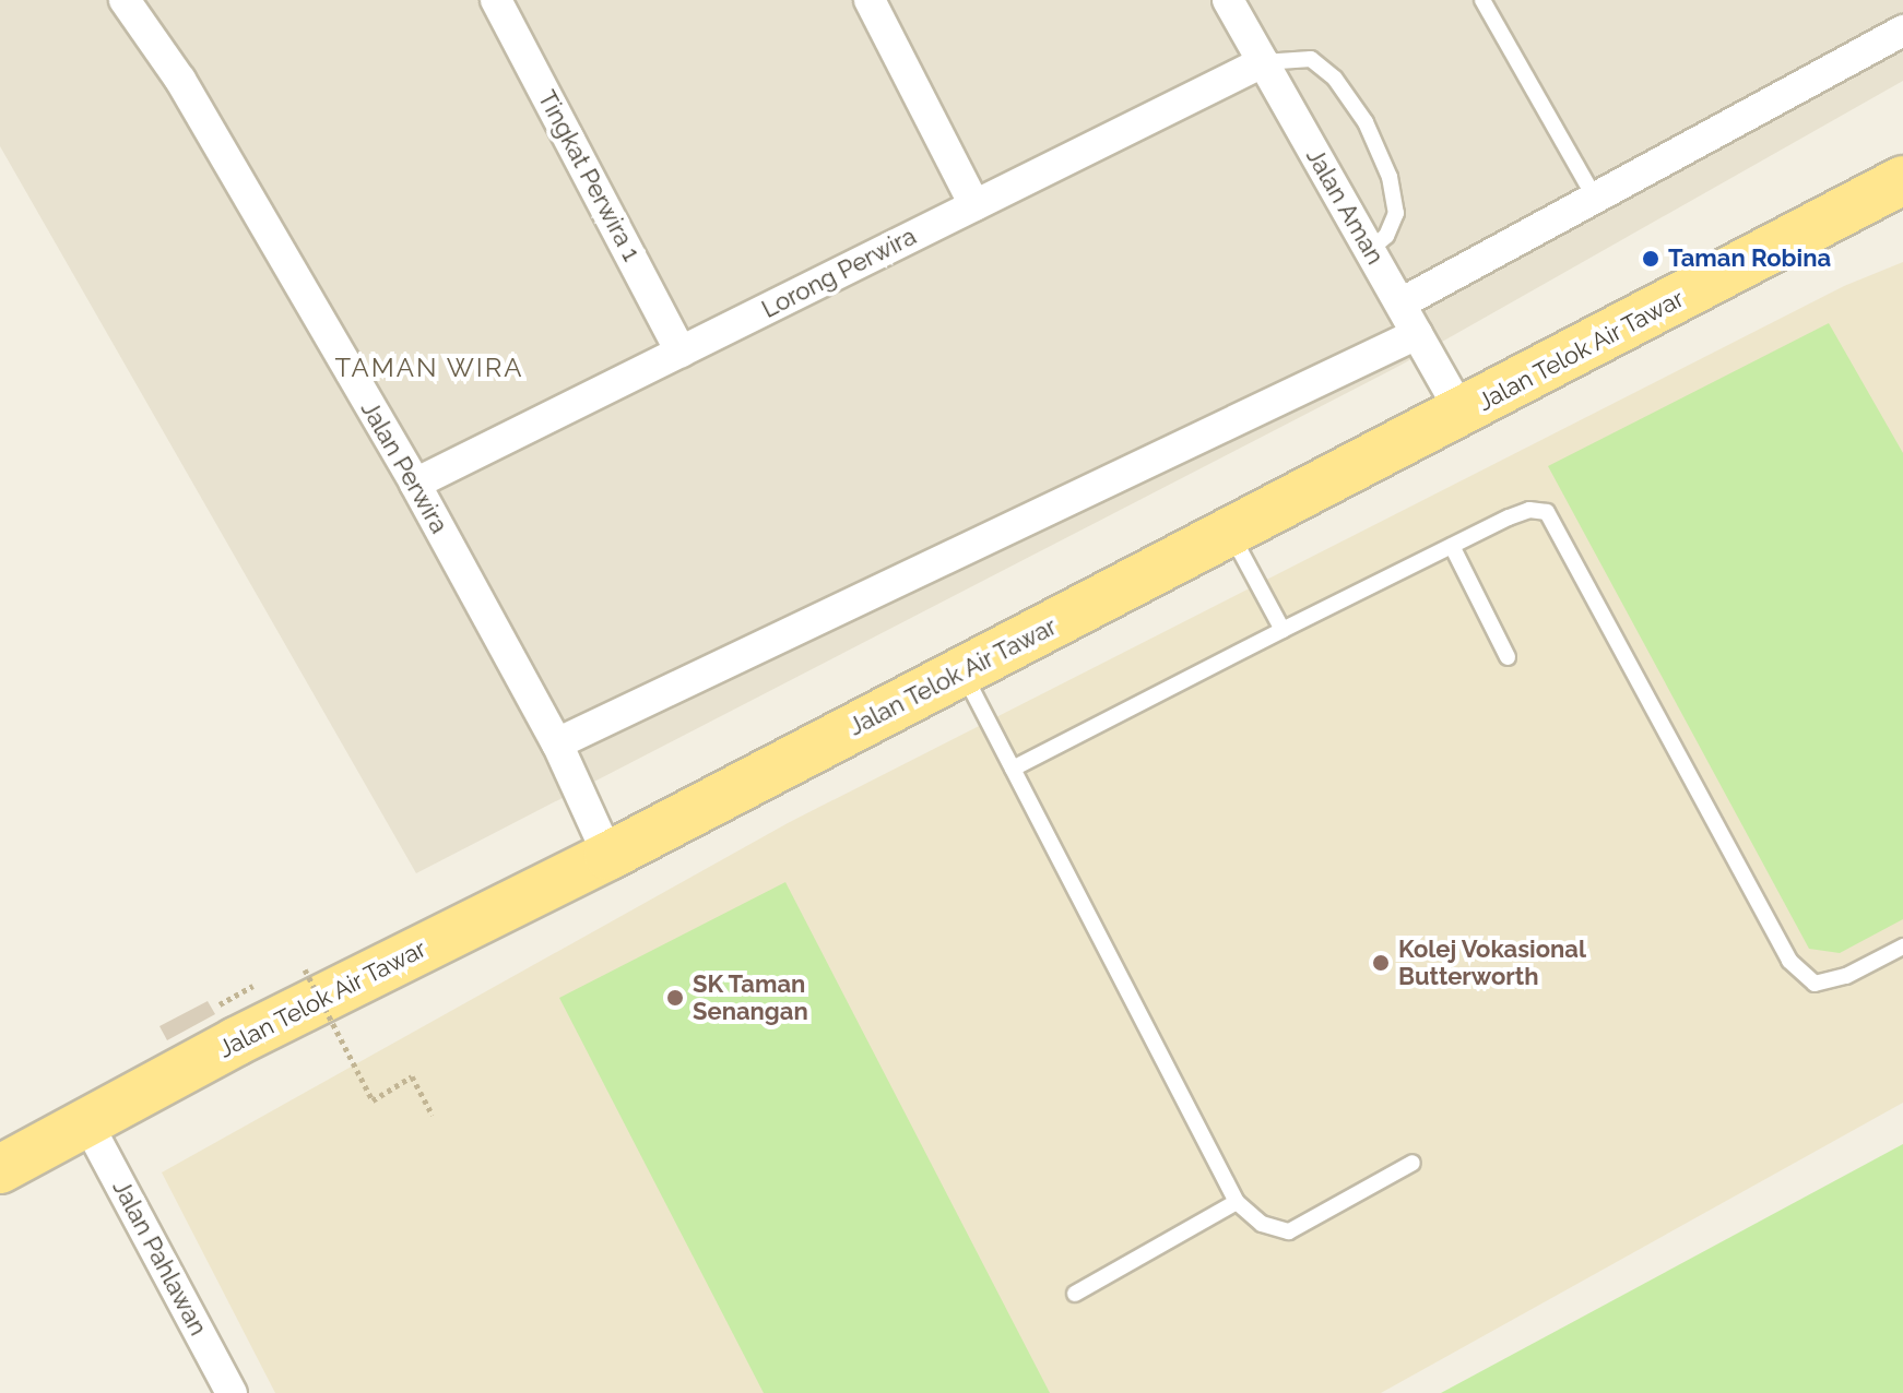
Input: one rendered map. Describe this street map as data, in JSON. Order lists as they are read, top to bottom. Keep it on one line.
{"streets":{"main road":["Jalan Telok Air Tawar"],"street":["Tingkat Perwira 1","Jalan Aman","Lorong Perwira","Jalan Perwira","Jalan Pahlawan"]},"crossings":[["Tingkat Perwira 1","Lorong Perwira"],["Jalan Aman","Lorong Perwira"],["Jalan Aman","Jalan Telok Air Tawar"],["Lorong Perwira","Jalan Perwira"],["Jalan Telok Air Tawar","Jalan Perwira"],["Jalan Telok Air Tawar","Jalan Pahlawan"]],"districts":["TAMAN WIRA"],"places":["Taman Robina","Kolej Vokasional Butterworth","SK Taman Senangan"]}
